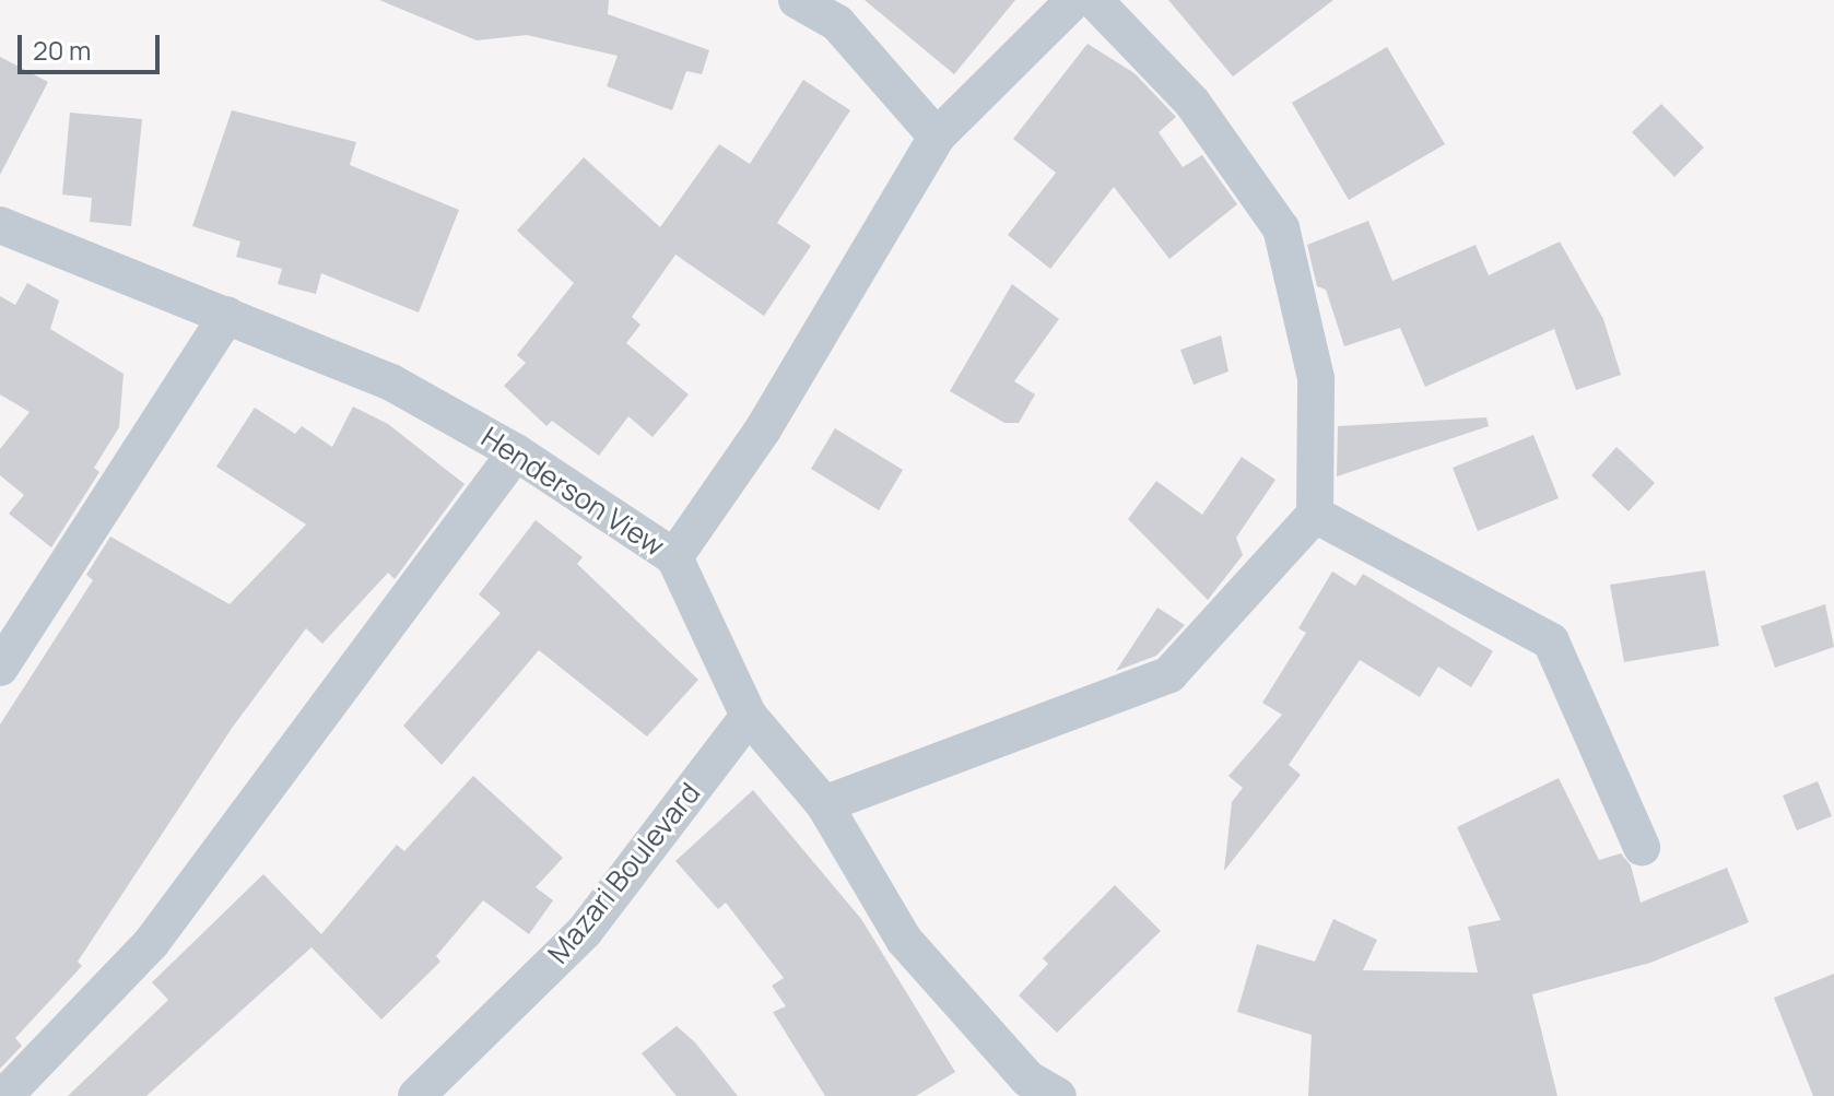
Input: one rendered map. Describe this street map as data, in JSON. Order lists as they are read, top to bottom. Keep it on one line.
{"streets":{"street":["Henderson View","Mazari Boulevard"]},"crossings":[["Henderson View","Mazari Boulevard"]],"scale_bar":"20 m"}
